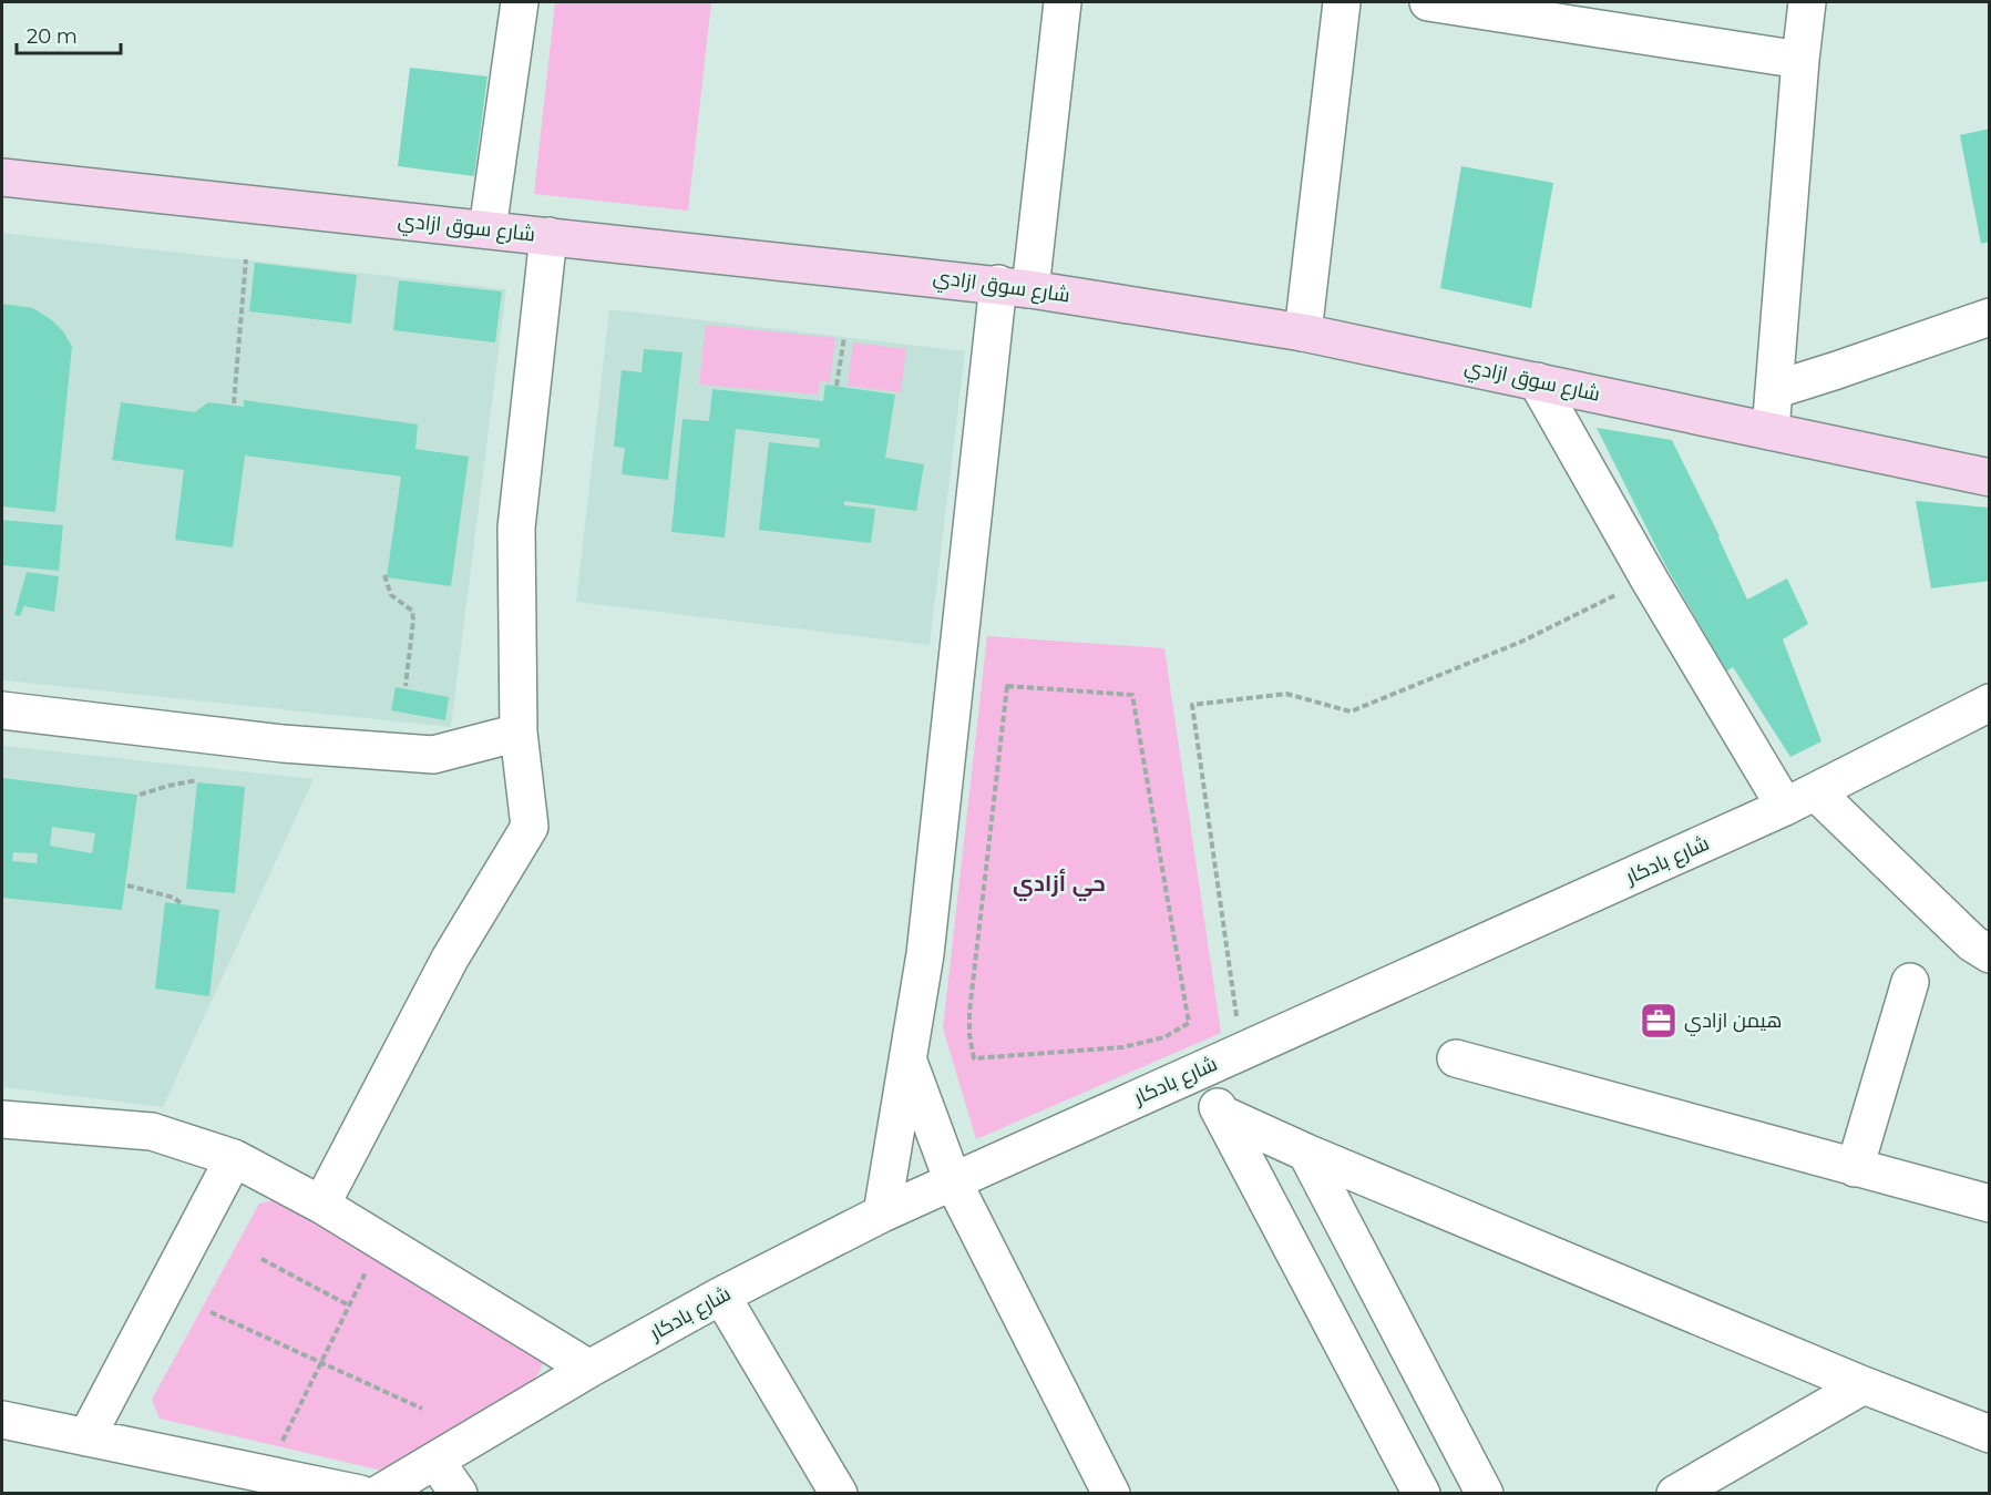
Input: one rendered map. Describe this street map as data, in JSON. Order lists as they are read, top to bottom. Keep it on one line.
{"streets":{"street":["شارع سوق ازادي","شارع بادكار"]},"districts":["حي أزادي"],"places":{"office":["هيمن ازادي"]},"scale_bar":"20 m"}
